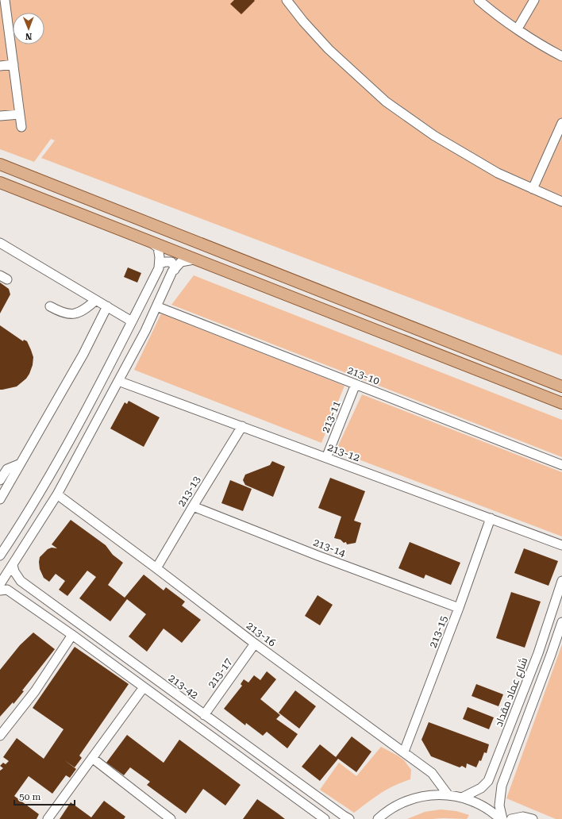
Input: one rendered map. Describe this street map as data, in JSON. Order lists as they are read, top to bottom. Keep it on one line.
{"streets":{"street":["213-10","213-11","213-12","213-13","213-14","213-15","213-16","213-17","213-42","شارع عماد مقداد"]},"crossings":[["213-10","213-11"],["213-11","213-12"],["213-12","213-13"],["213-12","213-15"],["213-13","213-14"],["213-13","213-16"],["213-14","213-15"],["213-15","213-16"],["213-16","213-17"],["213-17","213-42"]],"scale_bar":"50 m","north":"bottom"}
